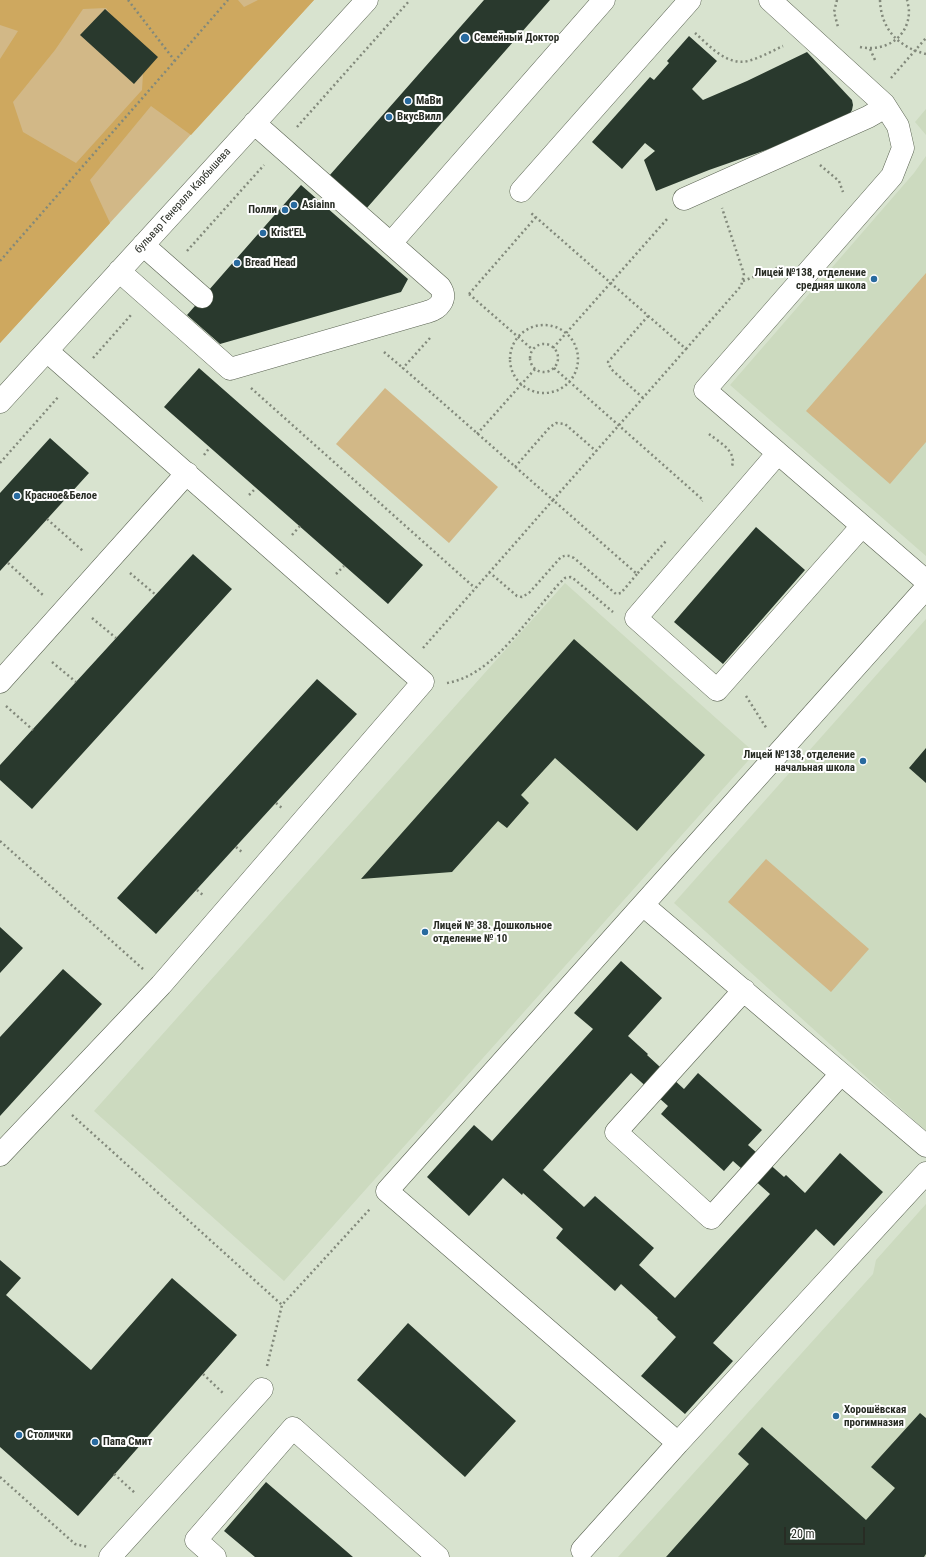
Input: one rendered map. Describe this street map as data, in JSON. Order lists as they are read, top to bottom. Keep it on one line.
{"streets":{"street":["бульвар Генерала Карбышева"]},"places":["Семейный Доктор","МаВи","ВкусВилл","Asiainn","Полли","Krist'EL","Bread Head","Лицей №138, отделение средняя школа","Красное&Белое","Лицей №138, отделение начальная школа","Лицей № 38. Дошкольное отделение № 10","Хорошёвская прогимназия","Столички","Папа Смит"],"scale_bar":"20 m"}
